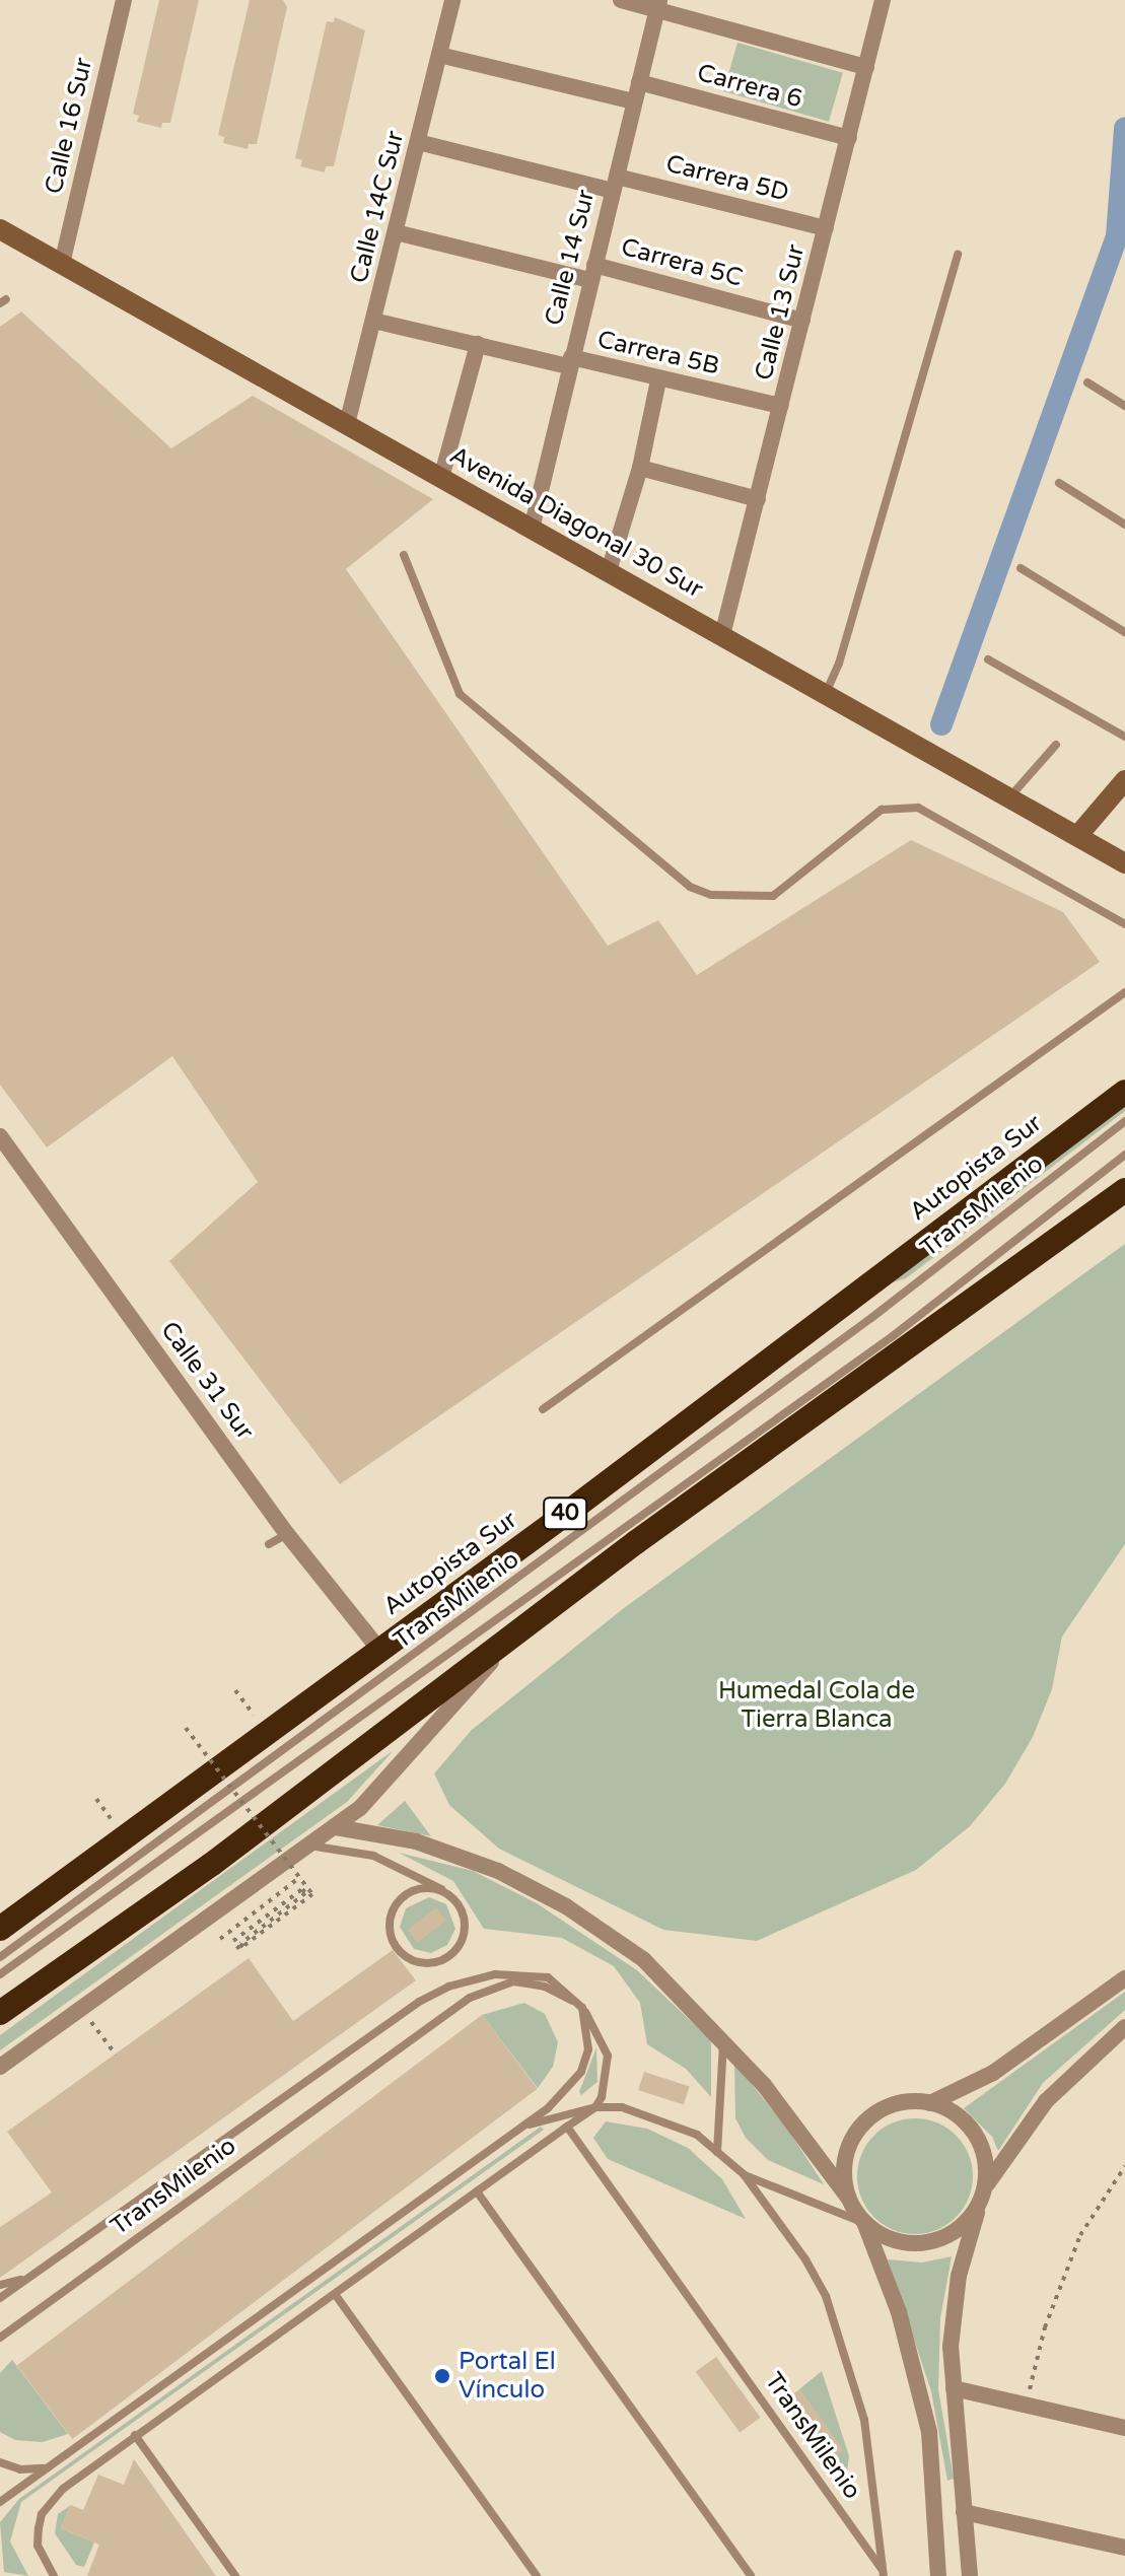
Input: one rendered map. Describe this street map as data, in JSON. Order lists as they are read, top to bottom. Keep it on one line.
{"streets":{"highway":["Autopista Sur","40"],"street":["Carrera 6","Calle 16 Sur","Carrera 5D","Calle 14C Sur","Calle 14 Sur","Carrera 5C","Calle 13 Sur","Carrera 5B","Avenida Diagonal 30 Sur","Calle 31 Sur"],"lane":["TransMilenio"]},"crossings":[["Carrera 6","Calle 14 Sur"],["Carrera 6","Calle 13 Sur"],["Calle 16 Sur","Avenida Diagonal 30 Sur"],["Carrera 5D","Calle 14C Sur"],["Carrera 5D","Calle 14 Sur"],["Carrera 5D","Calle 13 Sur"],["Calle 14C Sur","Carrera 5C"],["Calle 14C Sur","Carrera 5B"],["Calle 14C Sur","Avenida Diagonal 30 Sur"],["Calle 14 Sur","Carrera 5C"],["Calle 14 Sur","Carrera 5B"],["Calle 14 Sur","Avenida Diagonal 30 Sur"],["Carrera 5C","Calle 13 Sur"],["Calle 13 Sur","Carrera 5B"],["Calle 13 Sur","Avenida Diagonal 30 Sur"],["Autopista Sur","Calle 31 Sur"]],"parks":["Humedal Cola de Tierra Blanca"],"places":["Portal El Vínculo"]}
